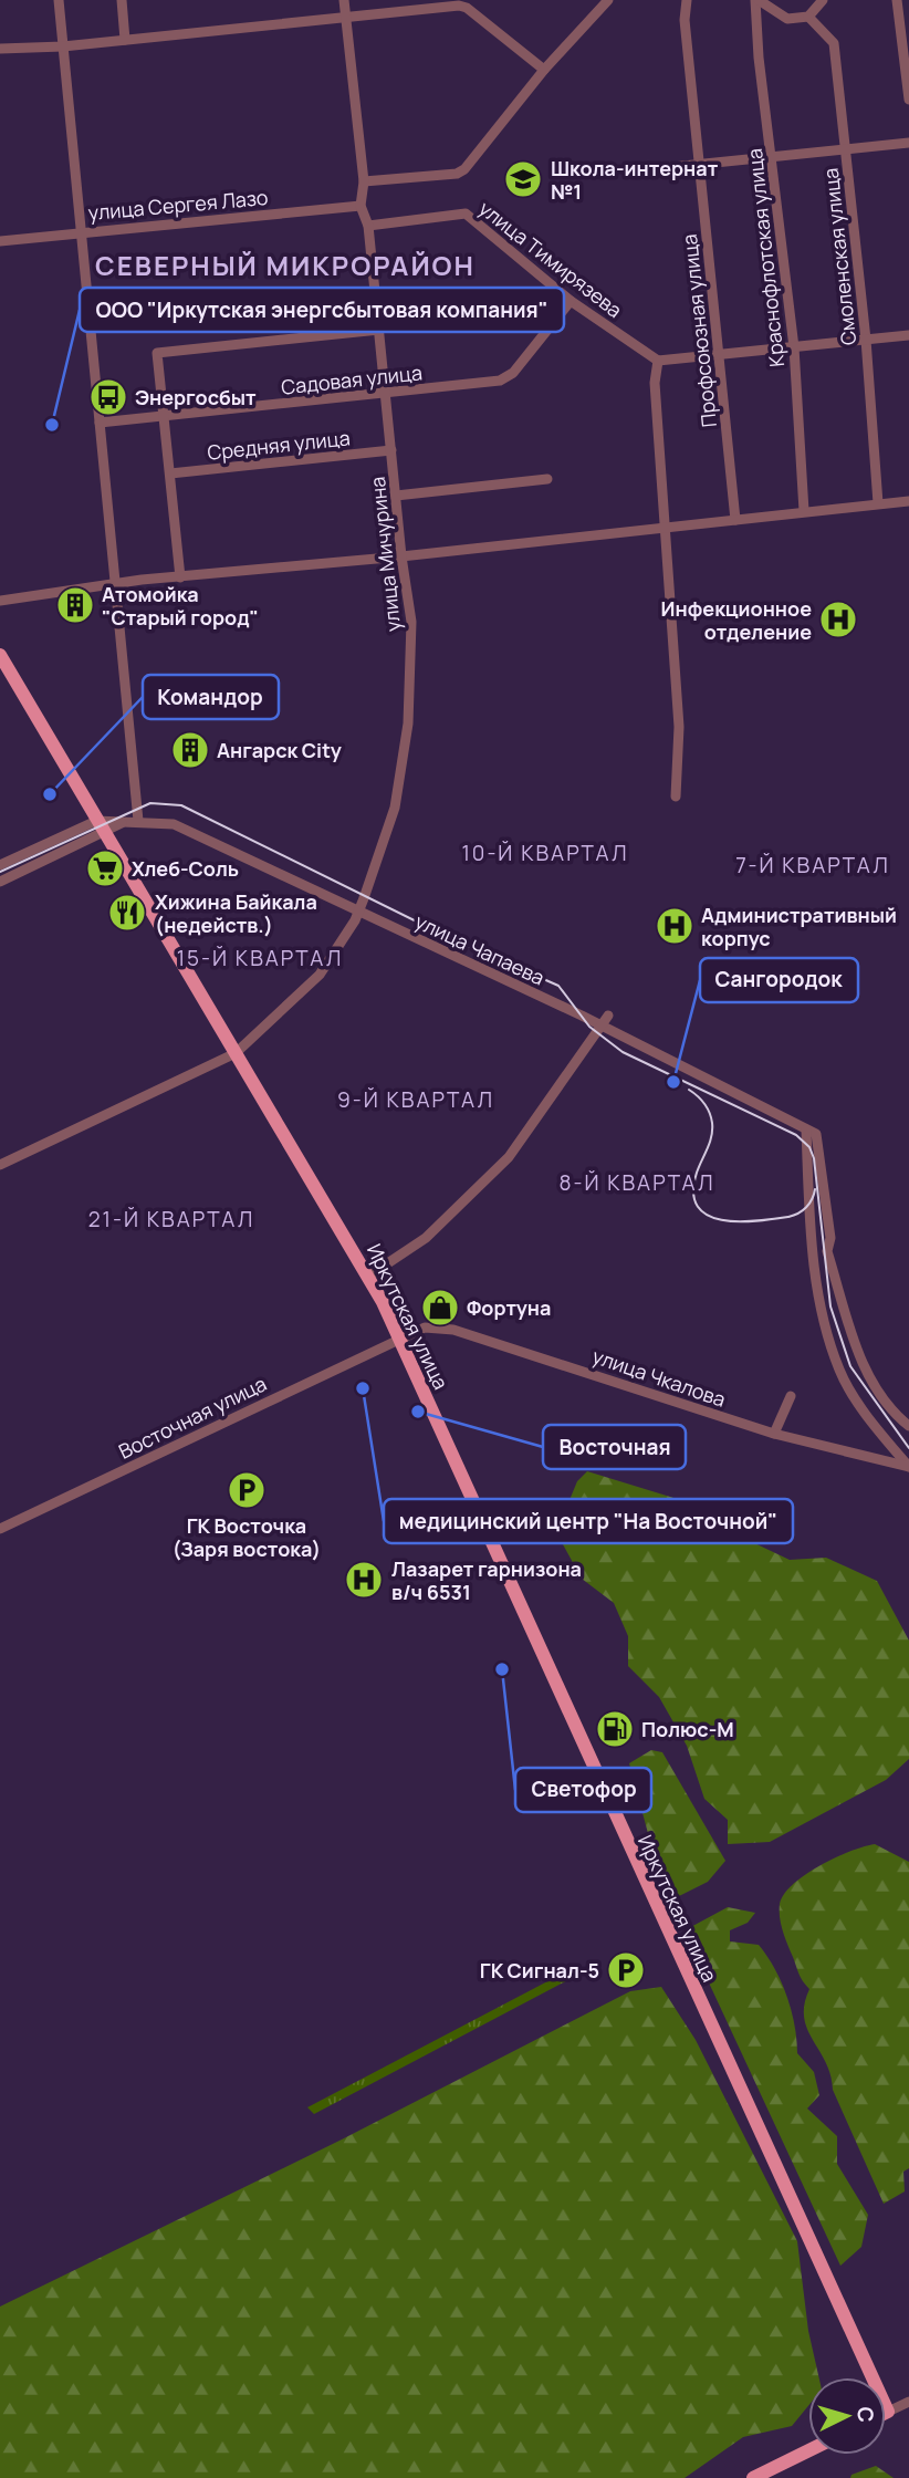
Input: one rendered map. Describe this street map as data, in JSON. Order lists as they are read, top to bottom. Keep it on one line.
{"streets":{"main road":["Иркутская улица"],"street":["улица Сергея Лазо","Смоленская улица","Краснофлотская улица","улица Тимирязева","Профсоюзная улица","Садовая улица","Средняя улица","улица Мичурина","улица Чапаева","улица Чкалова","Восточная улица"]},"crossings":[["улица Сергея Лазо","улица Мичурина"],["улица Тимирязева","Садовая улица"],["улица Тимирязева","улица Мичурина"],["Садовая улица","улица Мичурина"],["Средняя улица","улица Мичурина"],["улица Мичурина","улица Чапаева"],["улица Мичурина","Иркутская улица"],["Иркутская улица","улица Чкалова"],["Иркутская улица","Восточная улица"],["улица Чкалова","Восточная улица"]],"districts":["СЕВЕРНЫЙ МИКРОРАЙОН","10-Й КВАРТАЛ","7-Й КВАРТАЛ","15-Й КВАРТАЛ","9-Й КВАРТАЛ","8-Й КВАРТАЛ","21-Й КВАРТАЛ"],"places":{"school or university":["Школа-интернат №1"],"bus stop":["Энергосбыт"],"other":["ООО \"Иркутская энергсбытовая компания\"","Командор","Сангородок","медицинский центр \"На Восточной\"","Восточная","Светофор"],"building":["Атомойка \"Старый город\"","Ангарск City"],"hospital":["Инфекционное отделение","Административный корпус","Лазарет гарнизона в/ч 6531"],"supermarket":["Хлеб-Соль"],"restaurant":["Хижина Байкала (недейств.)"],"shop":["Фортуна"],"parking":["ГК Восточка (Заря востока)","ГК Сигнал-5"],"fuel station":["Полюс-М"]},"north":"right"}
